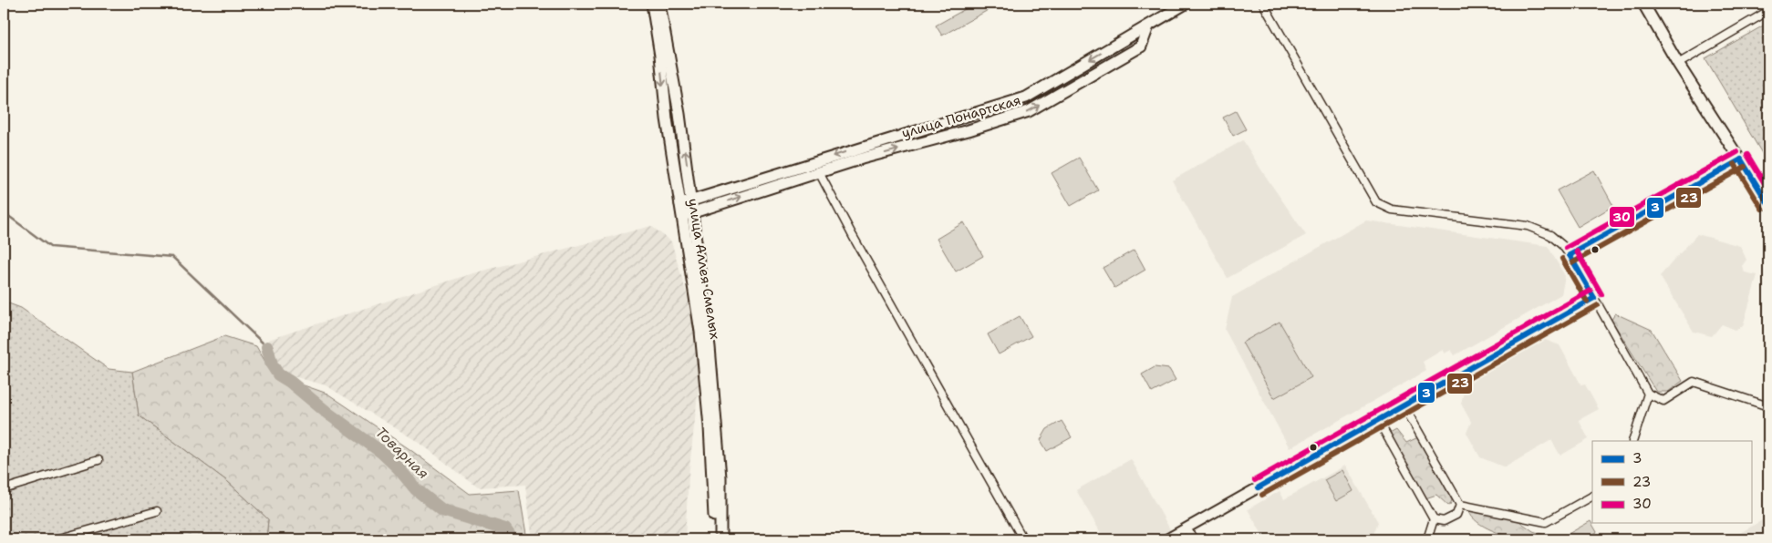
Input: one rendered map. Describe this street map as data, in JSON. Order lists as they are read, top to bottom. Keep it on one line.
{"streets":{"main road":["улица Понартская","улица Аллея Смелых"]},"crossings":[["улица Понартская","улица Аллея Смелых"]],"water":["Товарная"],"lines":["transit line 30","transit line 3","transit line 23"],"legend":["3","23","30"]}
